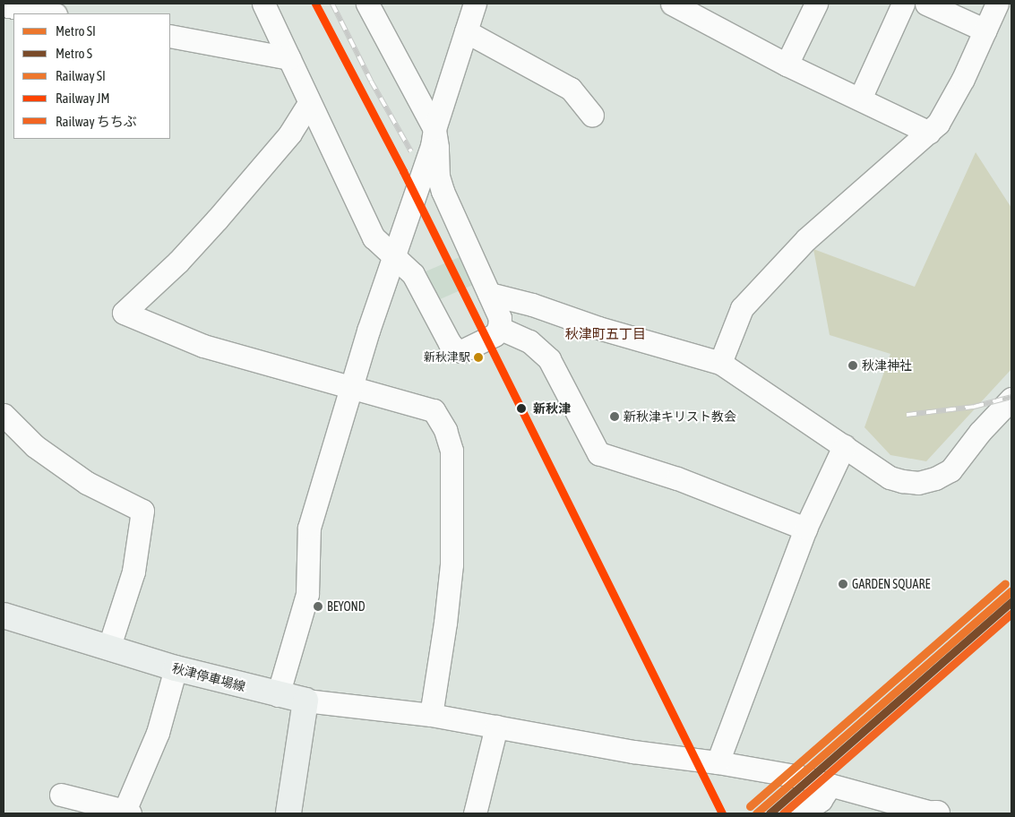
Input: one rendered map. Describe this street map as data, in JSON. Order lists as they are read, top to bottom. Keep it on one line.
{"streets":{"main road":["秋津停車場線"]},"districts":["秋津町五丁目"],"places":["新秋津駅","秋津神社","新秋津","新秋津キリスト教会","GARDEN SQUARE","BEYOND"],"lines":["rail line JM","rail line SI","metro line SI","metro line S","rail line ちちぶ"],"legend":["Metro SI","Metro S","Railway SI","Railway JM","Railway ちちぶ"]}
